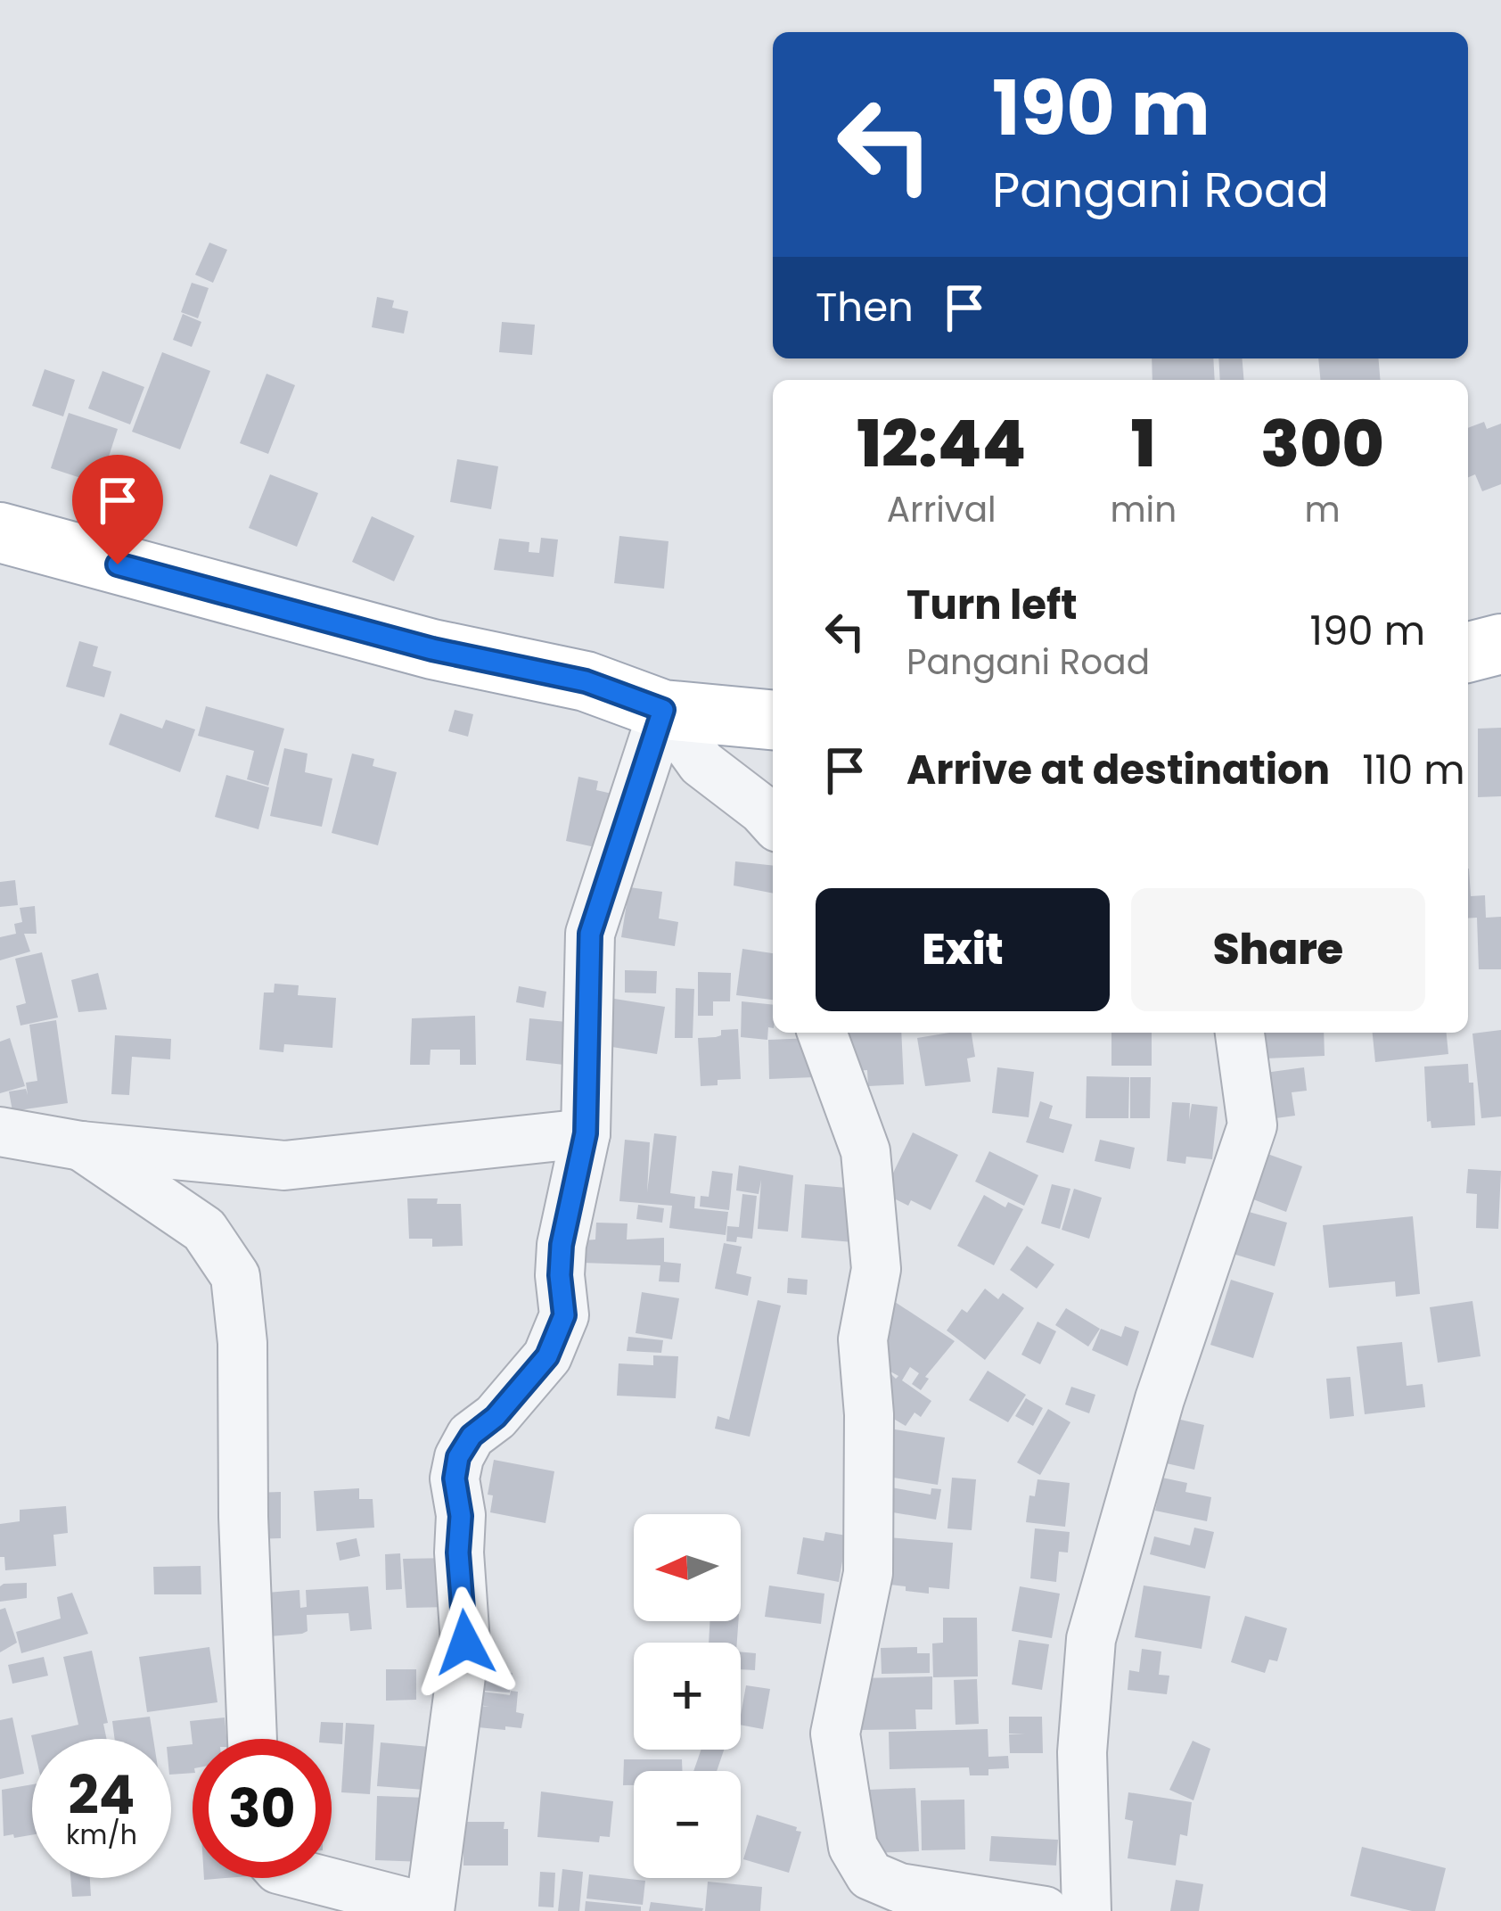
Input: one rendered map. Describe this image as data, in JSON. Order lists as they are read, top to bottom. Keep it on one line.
{"north":"left","page":{"turn":["190 m","Pangani Road"],"then":"Then","eta":["12:44","Arrival","1","min","300","m"],"list":[{"name":"Turn left","note":"Pangani Road","value":"190 m"},{"name":"Arrive at destination","value":"110 m"}],"buttons":["Exit","Share"],"map_buttons":["+","−"],"speed":"24 km/h","limit":"30"}}
